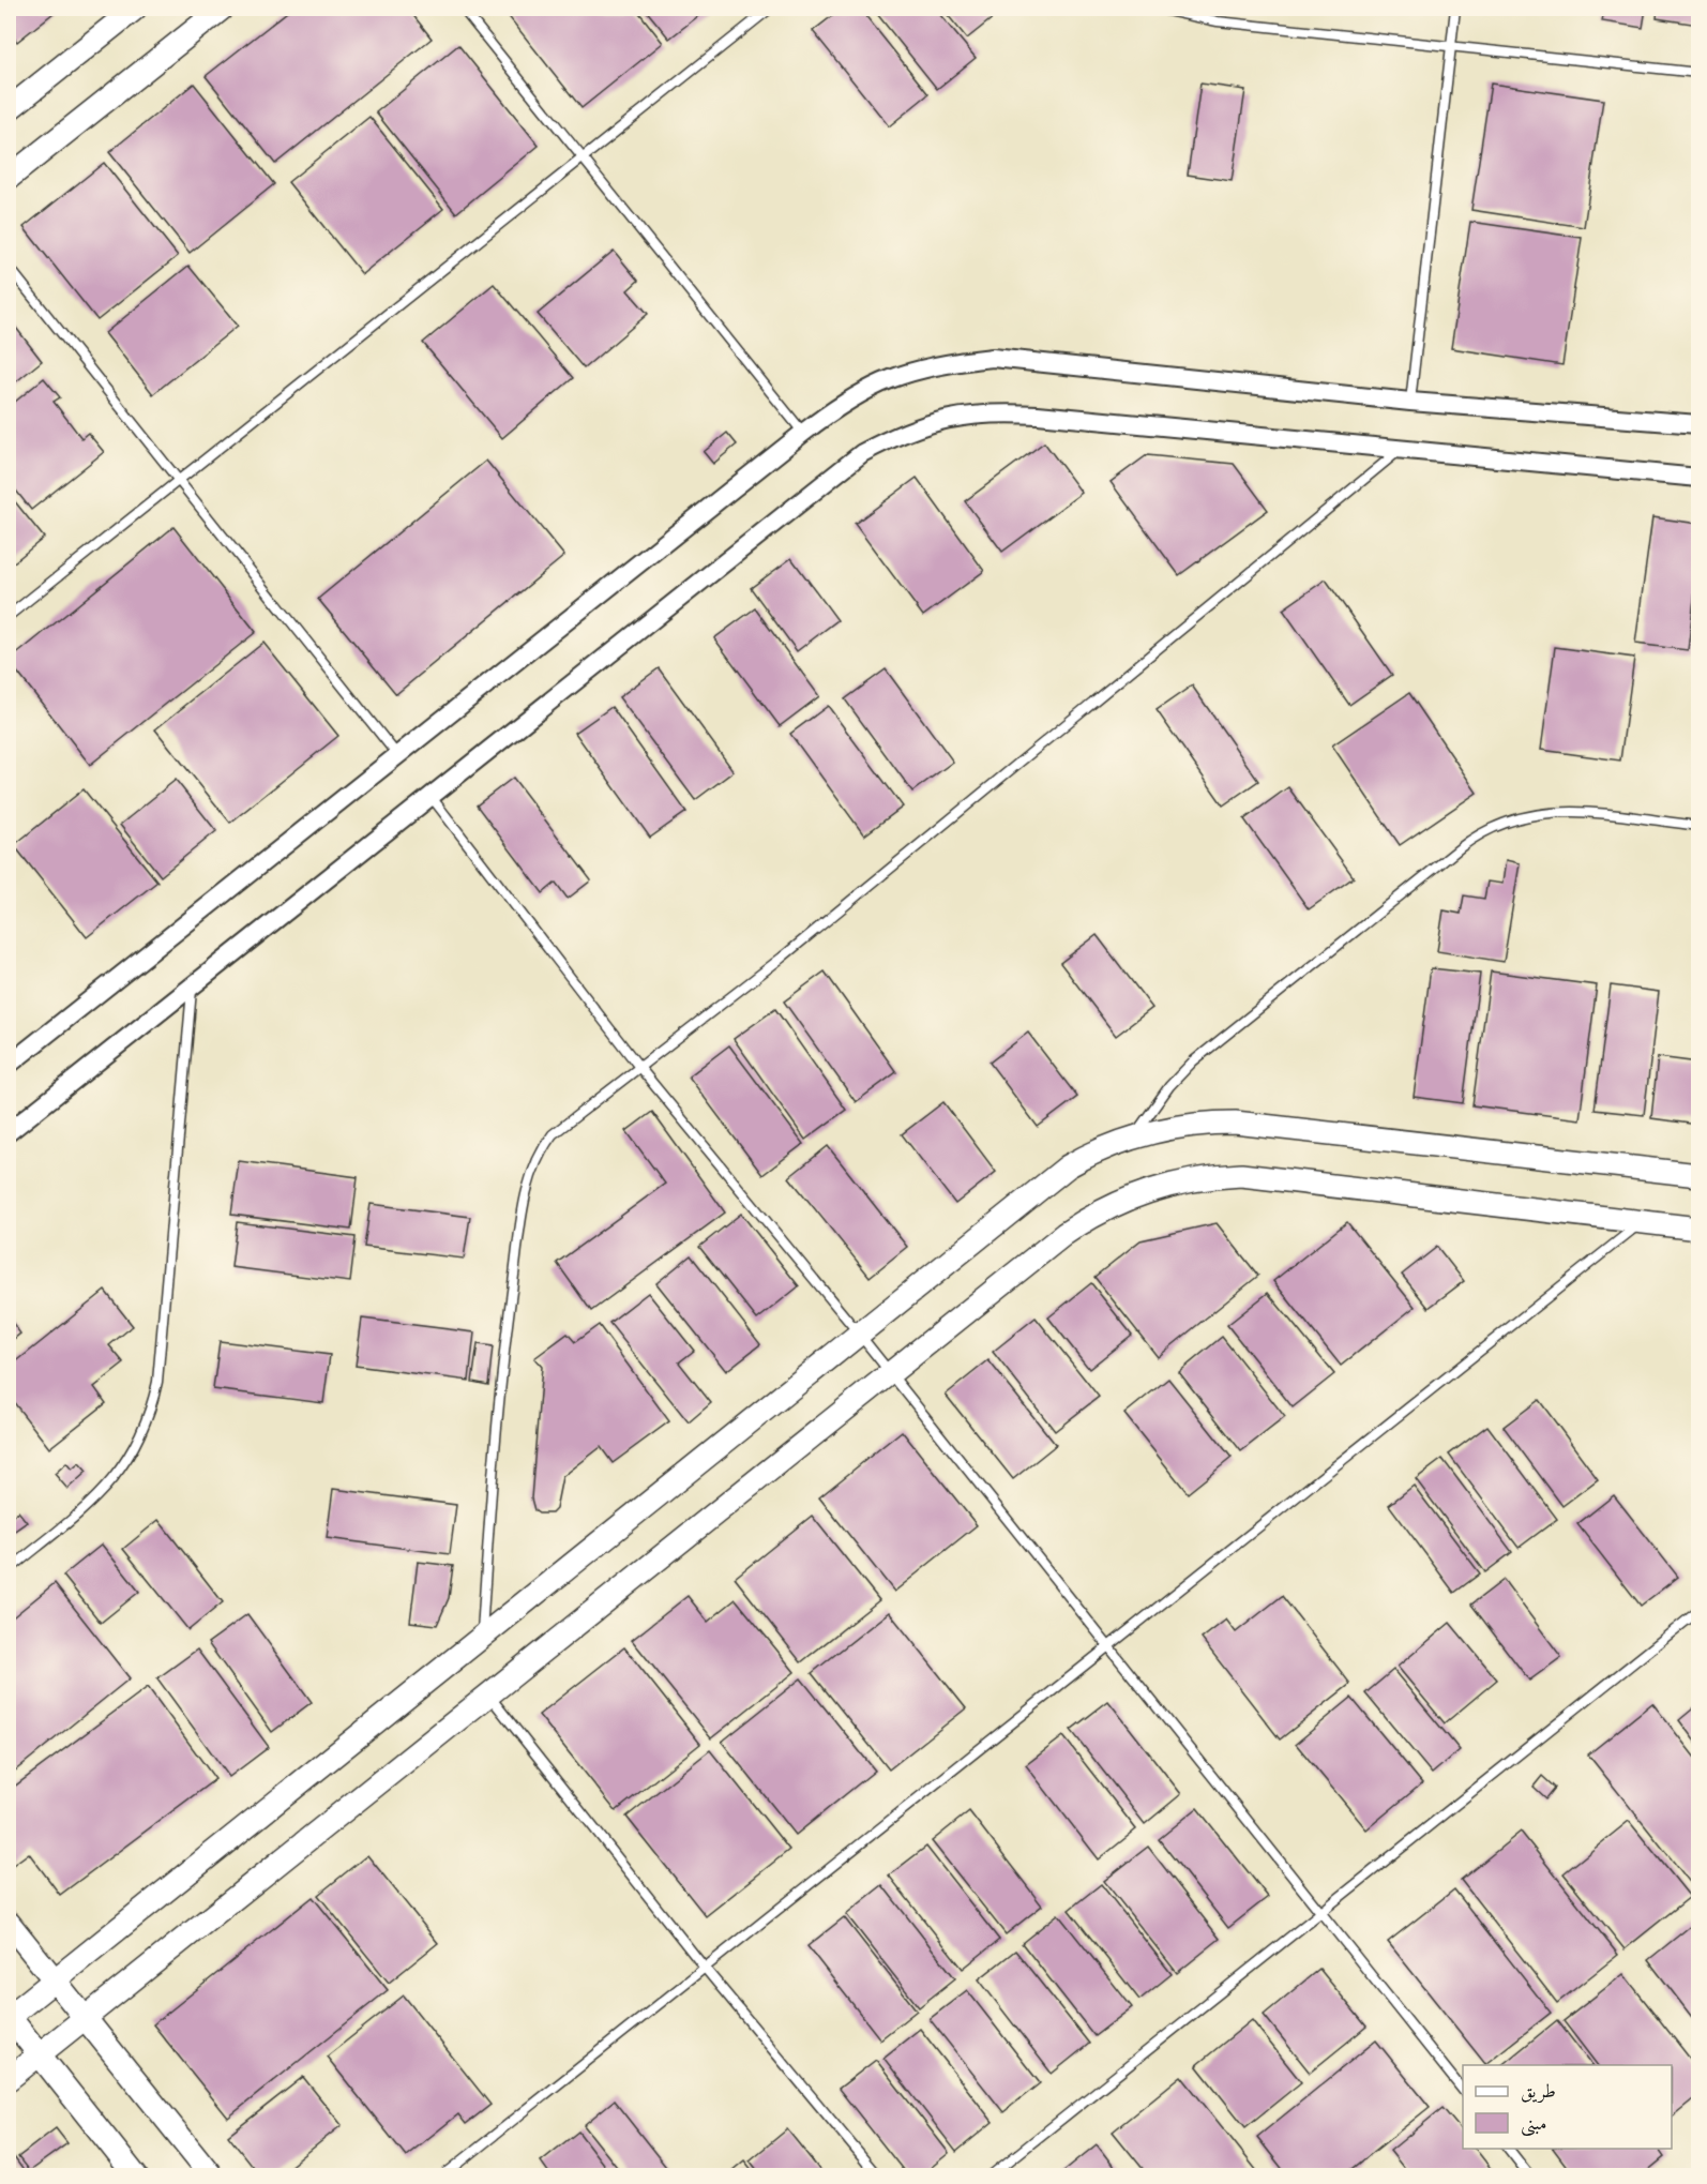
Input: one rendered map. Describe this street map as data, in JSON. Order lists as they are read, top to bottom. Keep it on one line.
{"legend":["طريق","مبنى"]}
